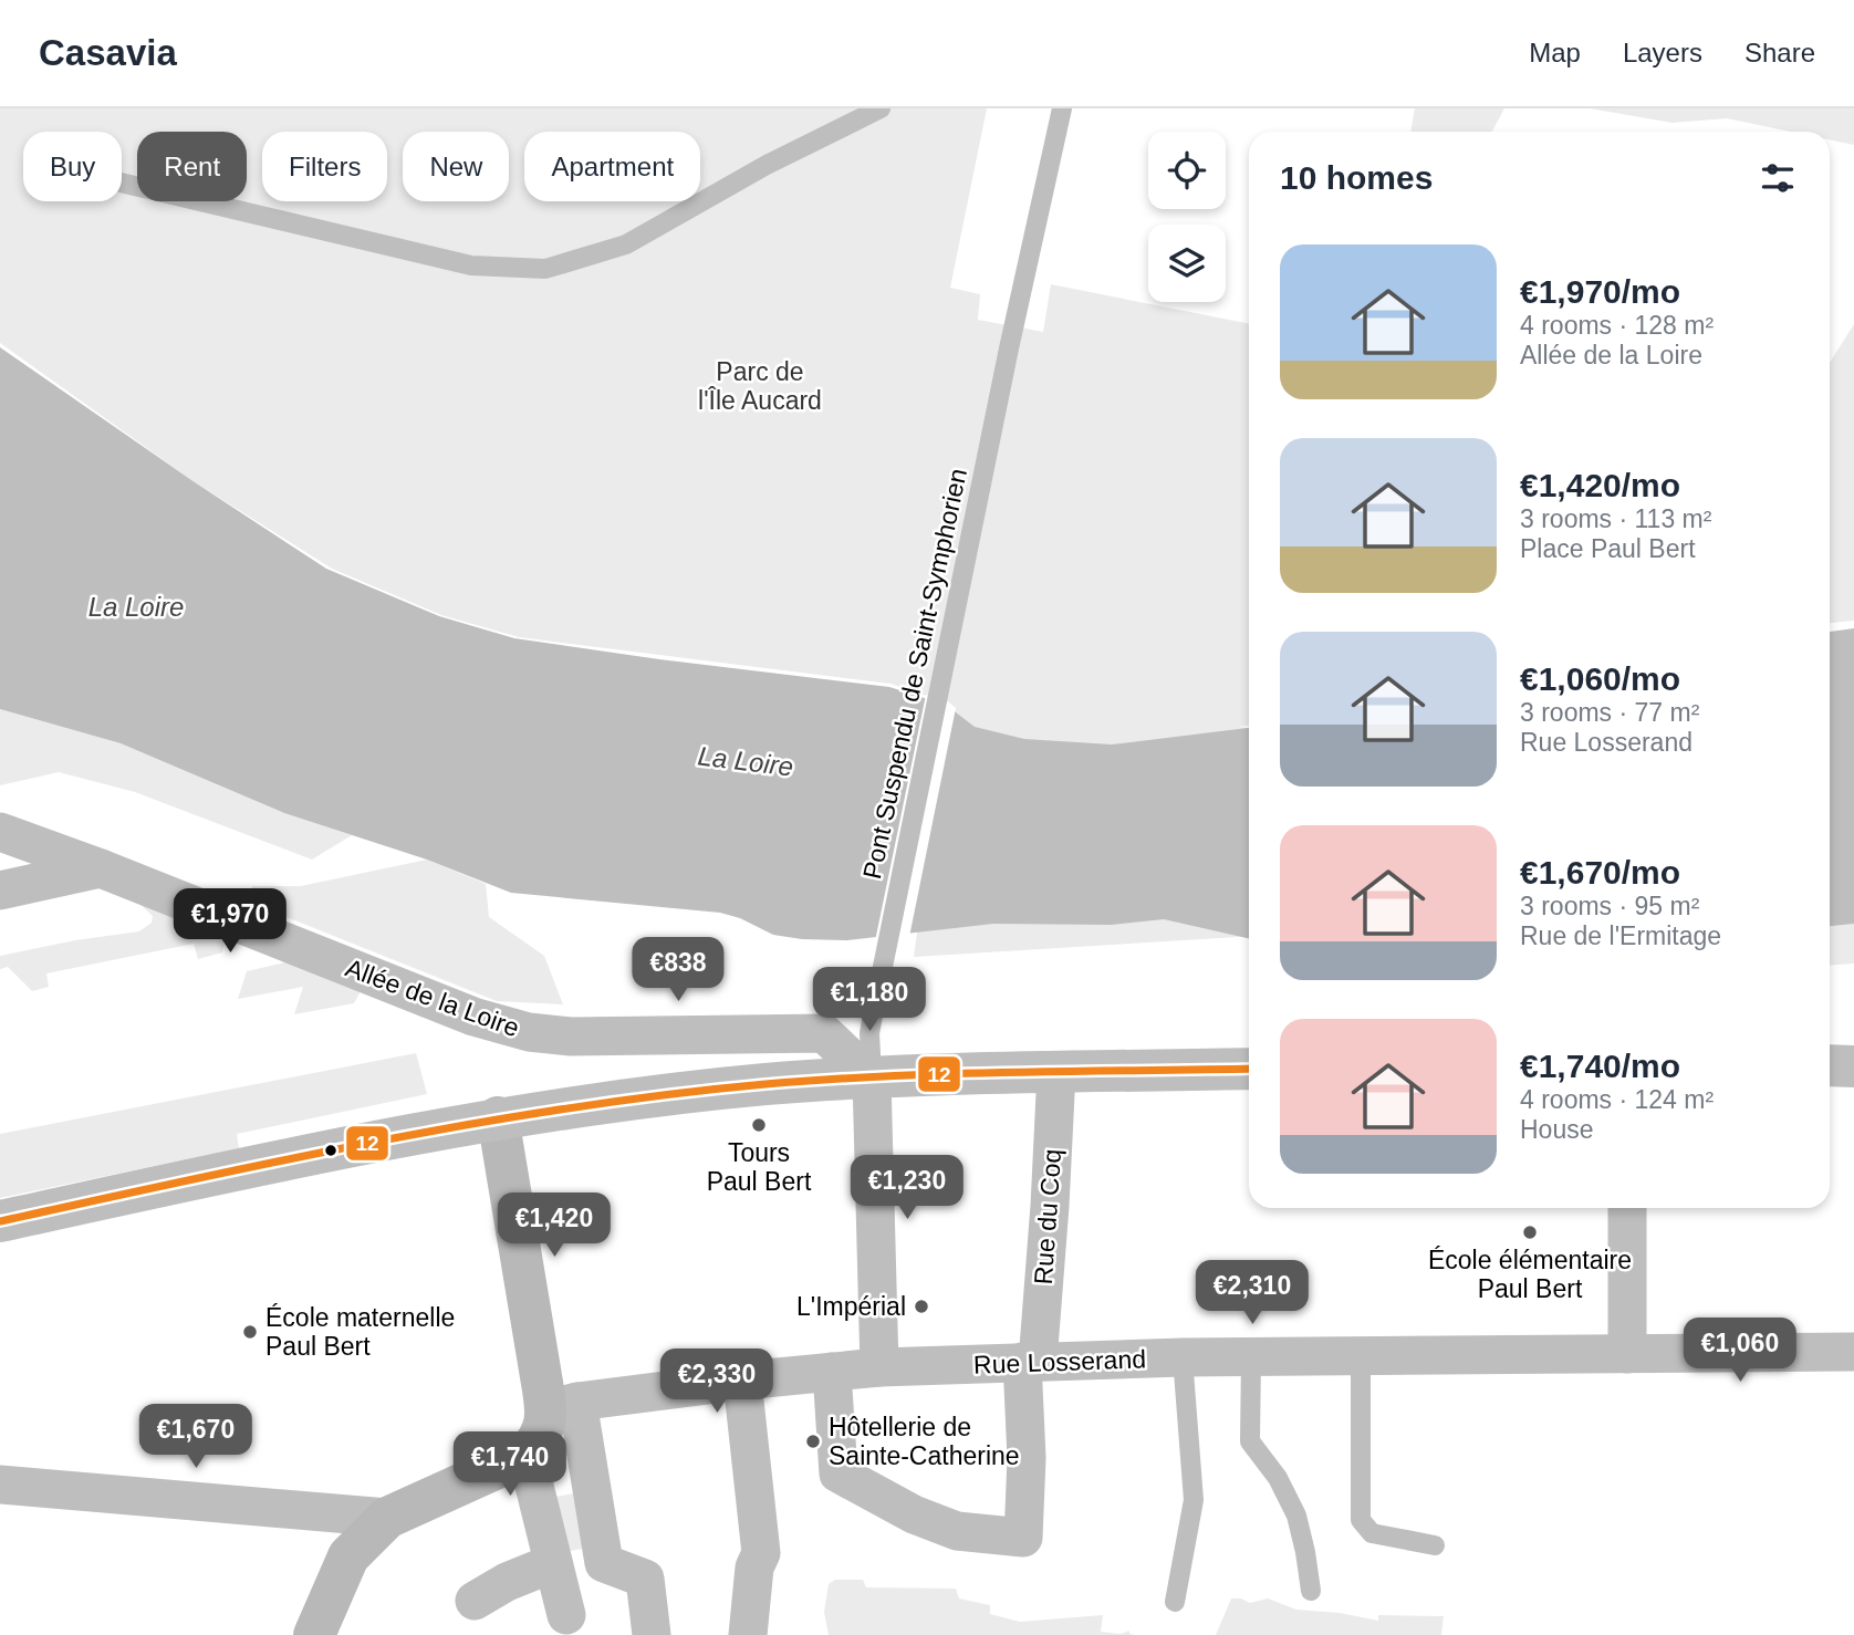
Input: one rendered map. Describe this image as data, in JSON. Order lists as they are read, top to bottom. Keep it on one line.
{"streets":{"street":["Allée de la Loire","Rue du Coq","Rue Losserand"],"lane":["Pont Suspendu de Saint-Symphorien"]},"crossings":[["Pont Suspendu de Saint-Symphorien","Allée de la Loire"],["Rue du Coq","Rue Losserand"]],"water":["La Loire"],"parks":["Parc de l'Île Aucard"],"places":["Tours Paul Bert","École élémentaire Paul Bert","L'Impérial","École maternelle Paul Bert","Hôtellerie de Sainte-Catherine"],"lines":["transit line 12"],"page":{"header":"Casavia","nav":["Map","Layers","Share"],"chip":["Buy","Rent","Filters","New","Apartment"],"heading":"10 homes","list":[{"name":"€1,970/mo","note":"4 rooms · 128 m² · Allée de la Loire"},{"name":"€1,420/mo","note":"3 rooms · 113 m² · Place Paul Bert"},{"name":"€1,060/mo","note":"3 rooms · 77 m² · Rue Losserand"},{"name":"€1,670/mo","note":"3 rooms · 95 m² · Rue de l'Ermitage"},{"name":"€1,740/mo","note":"4 rooms · 124 m² · House"}],"price":["€1,970","€838","€1,180","€1,230","€1,420","€2,310","€1,060","€2,330","€1,670","€1,740"]}}
